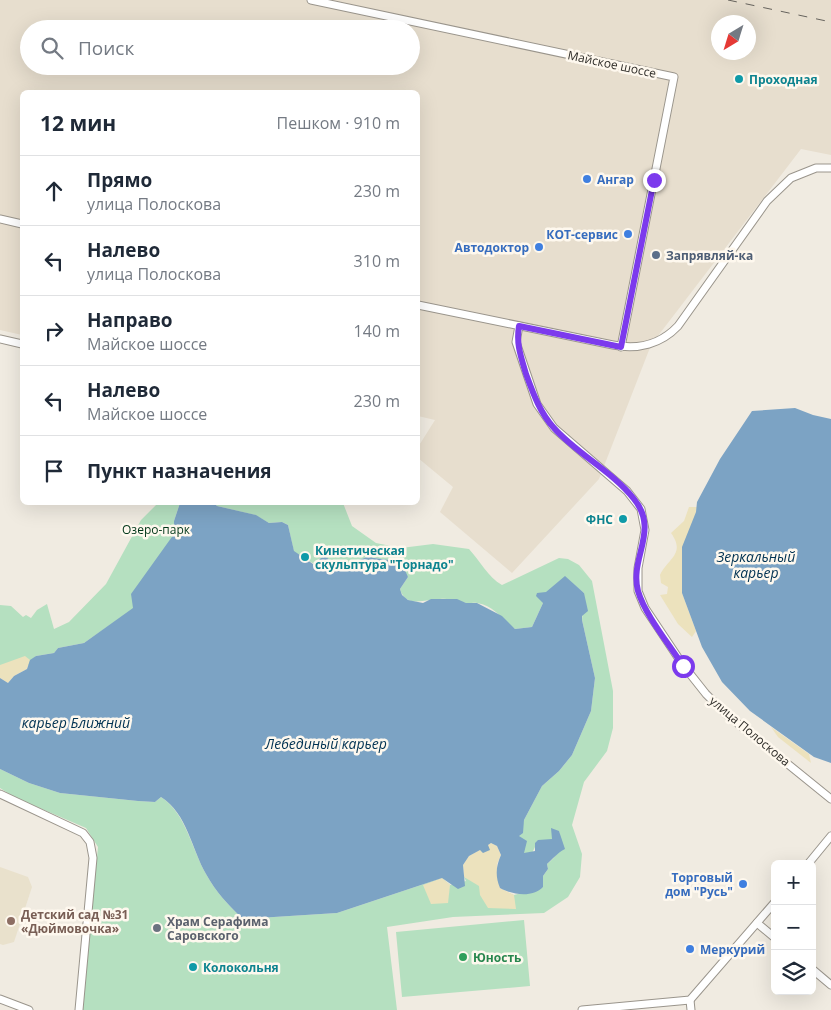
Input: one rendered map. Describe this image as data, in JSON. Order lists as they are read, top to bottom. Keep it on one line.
{"streets":{"street":["Майское шоссе","улица Полоскова"]},"water":["Зеркальный карьер","карьер Ближний","Лебединый карьер"],"parks":["Озеро-парк"],"places":["Проходная","Ангар","КОТ-сервис","Автодоктор","Запрявляй-ка","ФНС","Кинетическая скульптура \"Торнадо\"","Торговый дом \"Русь\"","Детский сад №31 «Дюймовочка»","Храм Серафима Саровского","Меркурий","Юность","Колокольня"],"north":"bottom left","page":{"search":"Поиск","heading":["12 мин","Пешком · 910 m"],"list":[["Прямо","улица Полоскова","230 m"],["Налево","улица Полоскова","310 m"],["Направо","Майское шоссе","140 m"],["Налево","Майское шоссе","230 m"],"Пункт назначения"],"map_buttons":["+","−"]}}
